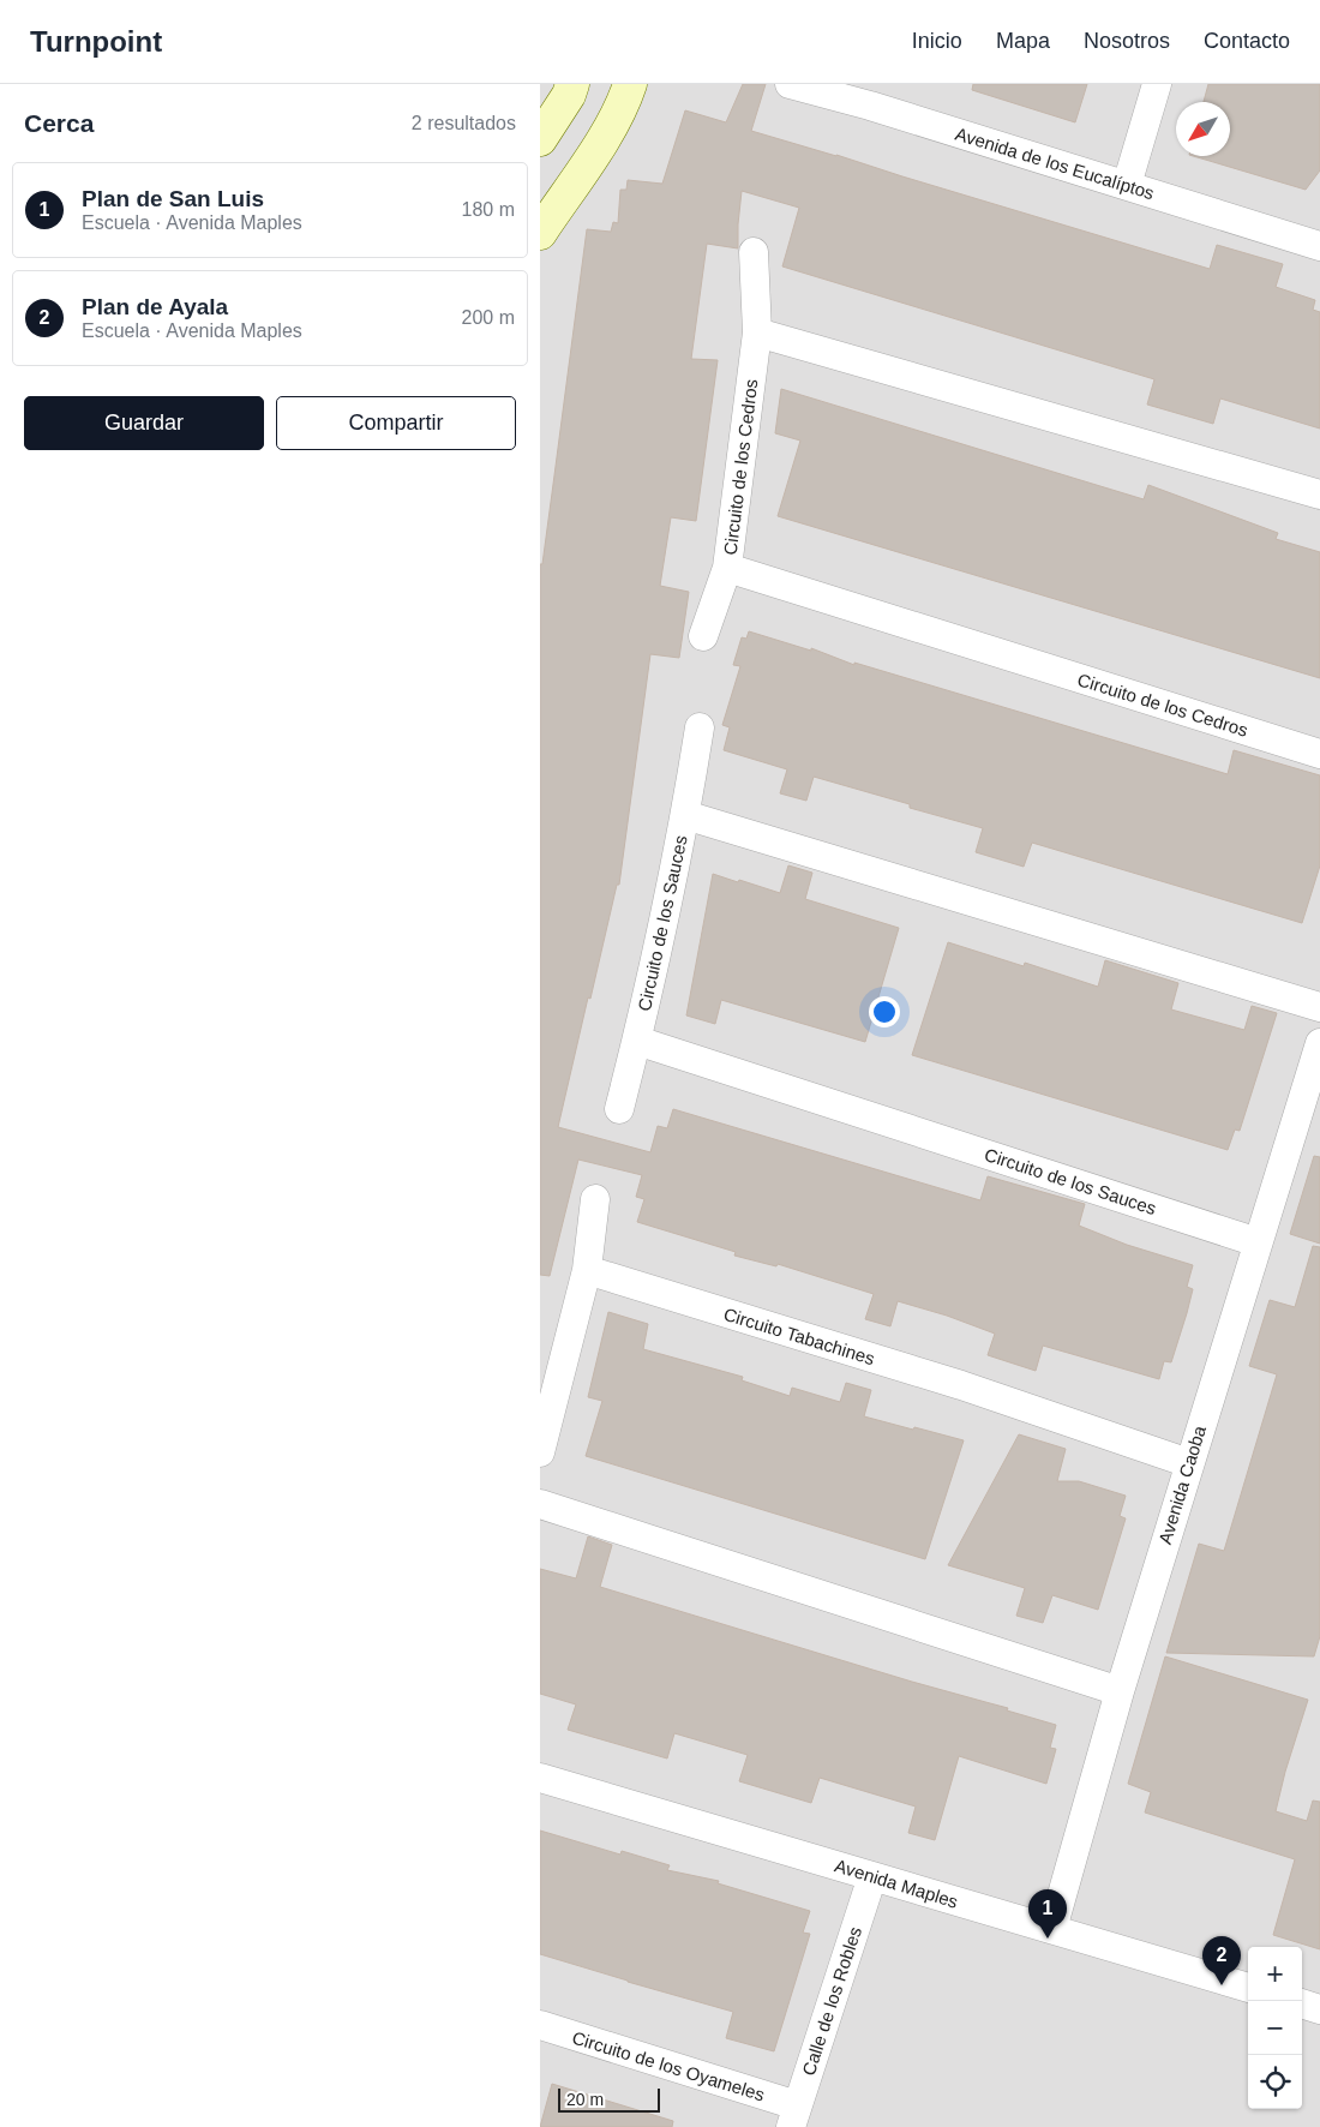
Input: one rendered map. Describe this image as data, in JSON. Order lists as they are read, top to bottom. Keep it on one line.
{"streets":{"street":["Avenida de los Eucalíptos","Circuito de los Cedros","Circuito de los Sauces","Circuito Tabachines","Avenida Caoba","Avenida Maples","Calle de los Robles","Circuito de los Oyameles"]},"crossings":[["Circuito de los Sauces","Avenida Caoba"],["Circuito Tabachines","Avenida Caoba"],["Avenida Caoba","Avenida Maples"],["Avenida Maples","Calle de los Robles"],["Calle de los Robles","Circuito de los Oyameles"]],"scale_bar":"20 m","north":"bottom left","page":{"header":"Turnpoint","nav":["Inicio","Mapa","Nosotros","Contacto"],"heading":["Cerca","2 resultados"],"list":[{"mark":"1","name":"Plan de San Luis","note":"Escuela · Avenida Maples","value":"180 m"},{"mark":"2","name":"Plan de Ayala","note":"Escuela · Avenida Maples","value":"200 m"}],"buttons":["Guardar","Compartir"],"pins":["1","2"],"map_buttons":["+","−"],"scale":"20 m"}}
